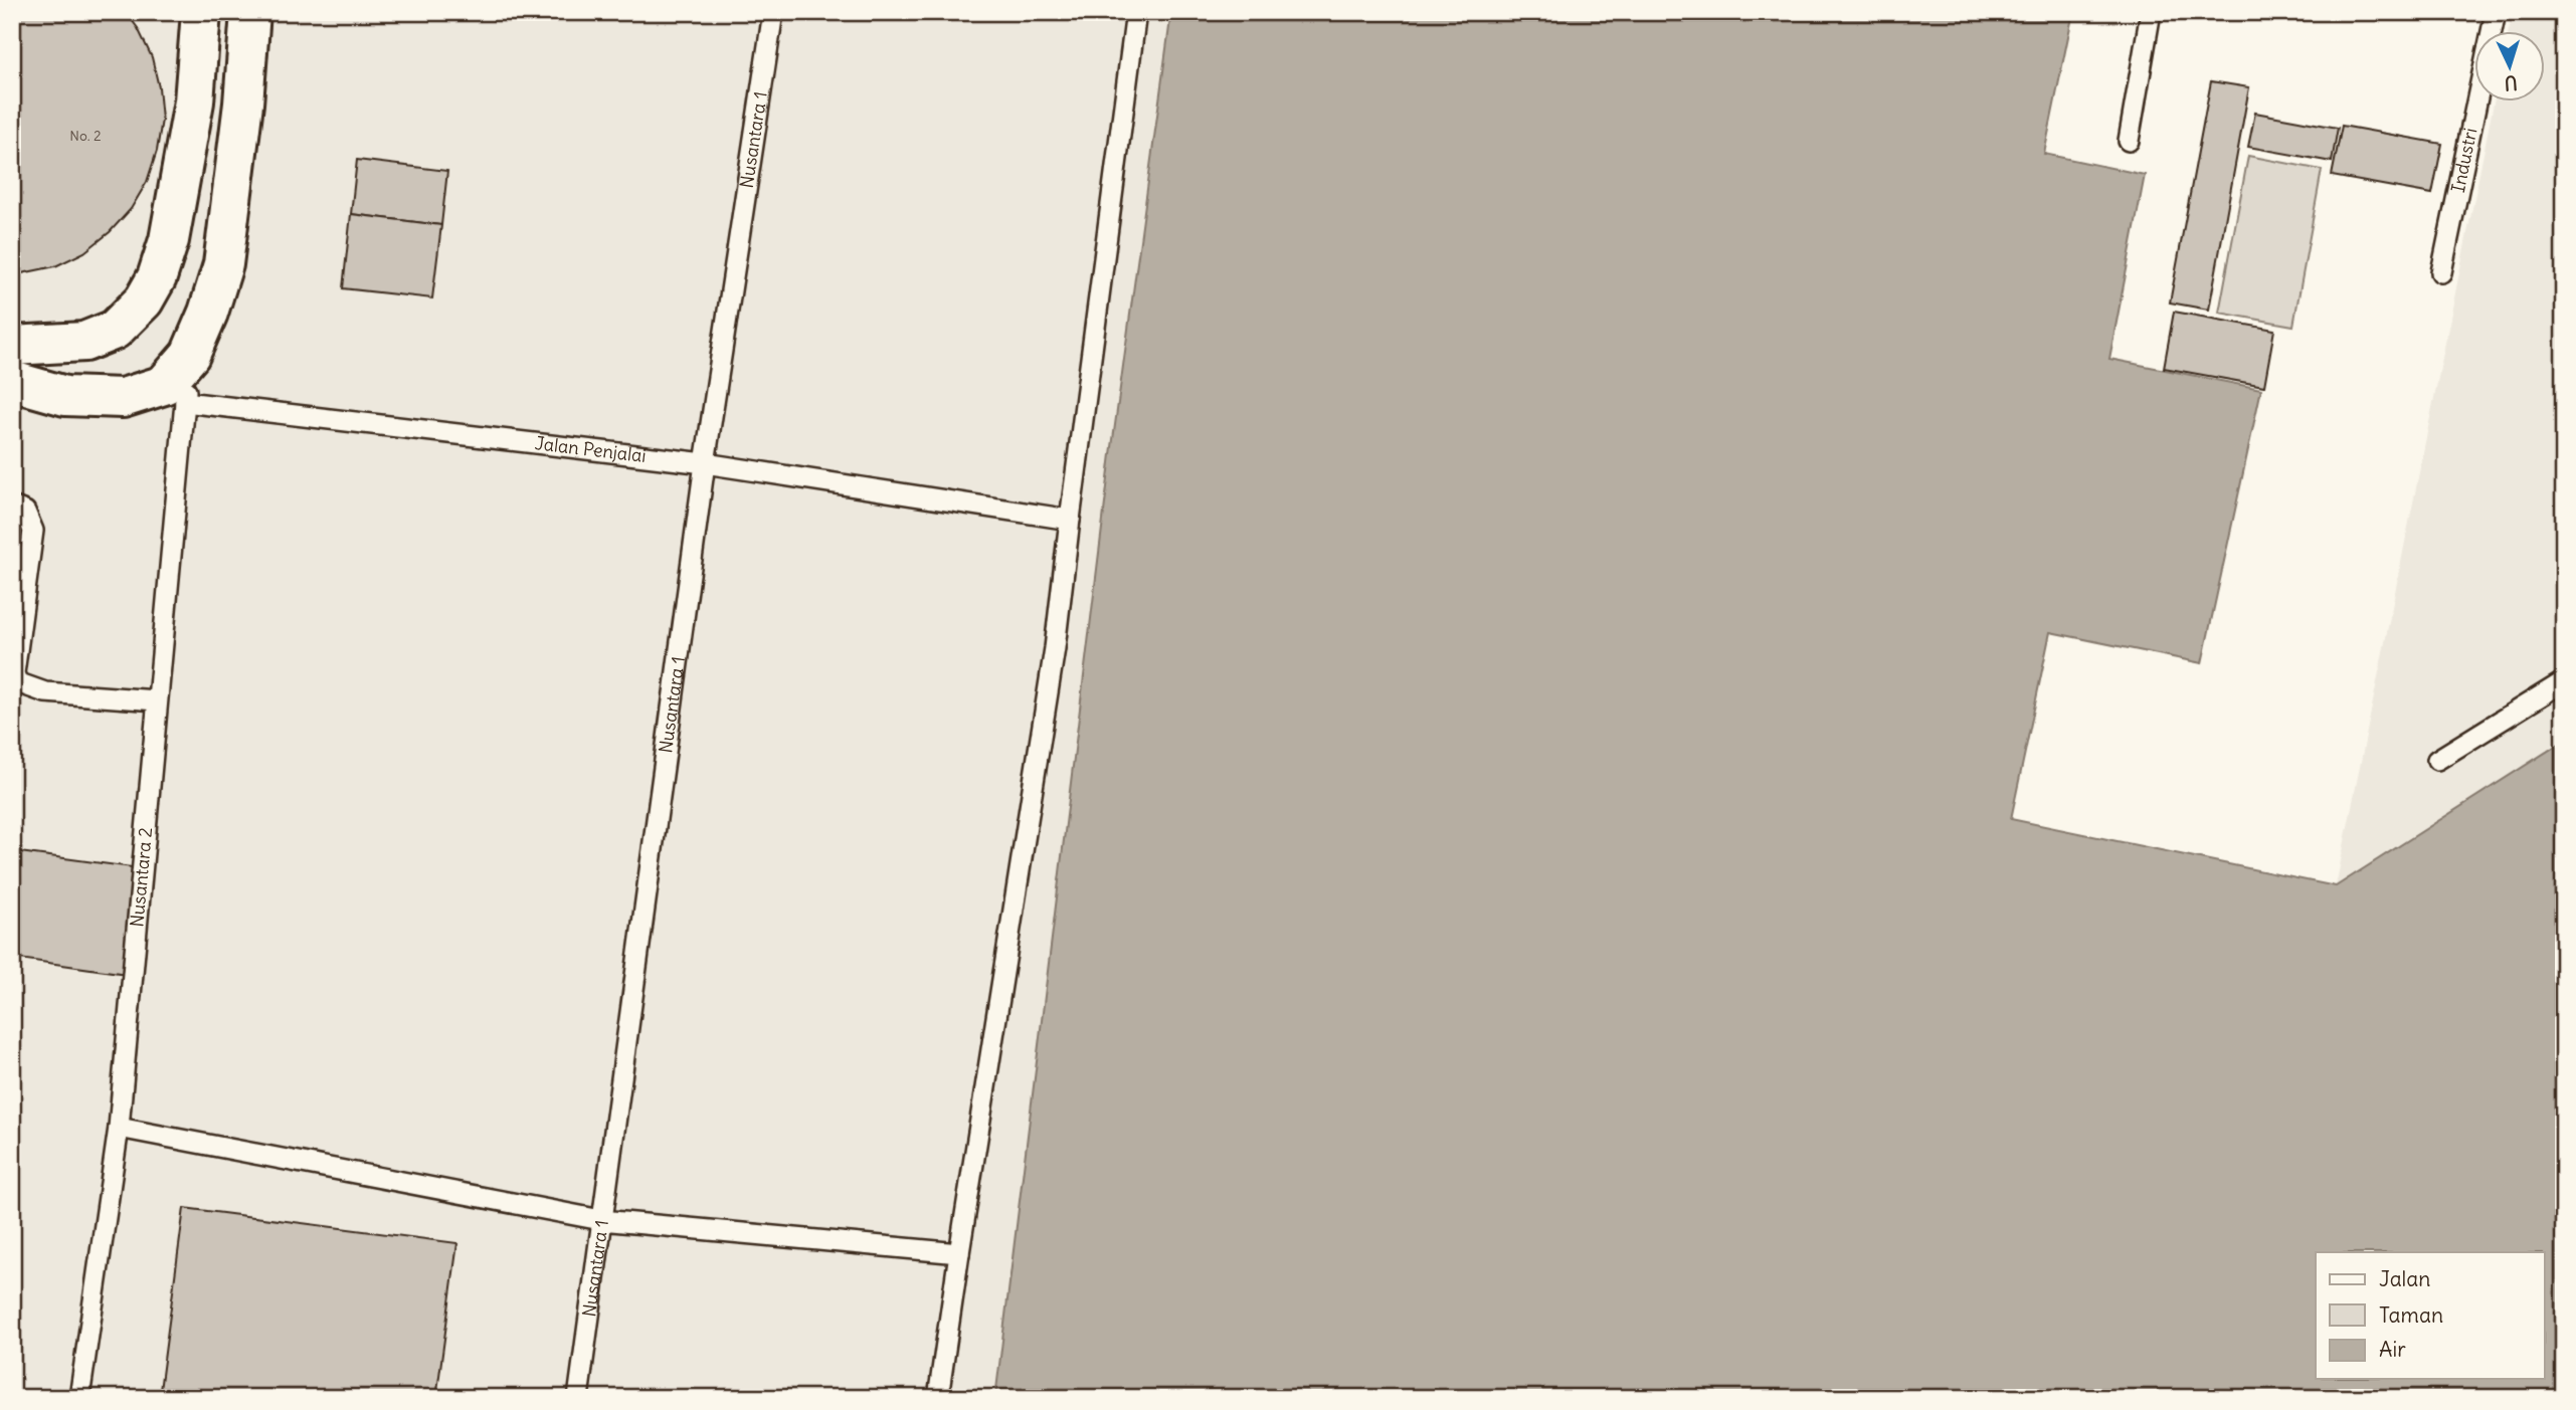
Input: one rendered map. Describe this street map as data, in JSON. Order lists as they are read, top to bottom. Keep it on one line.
{"streets":{"lane":["Nusantara 1","Industri","Jalan Penjalai","Nusantara 2"]},"crossings":[["Nusantara 1","Jalan Penjalai"],["Jalan Penjalai","Nusantara 2"]],"house_numbers":["No. 2"],"legend":["Jalan","Taman","Air"],"north":"bottom"}
